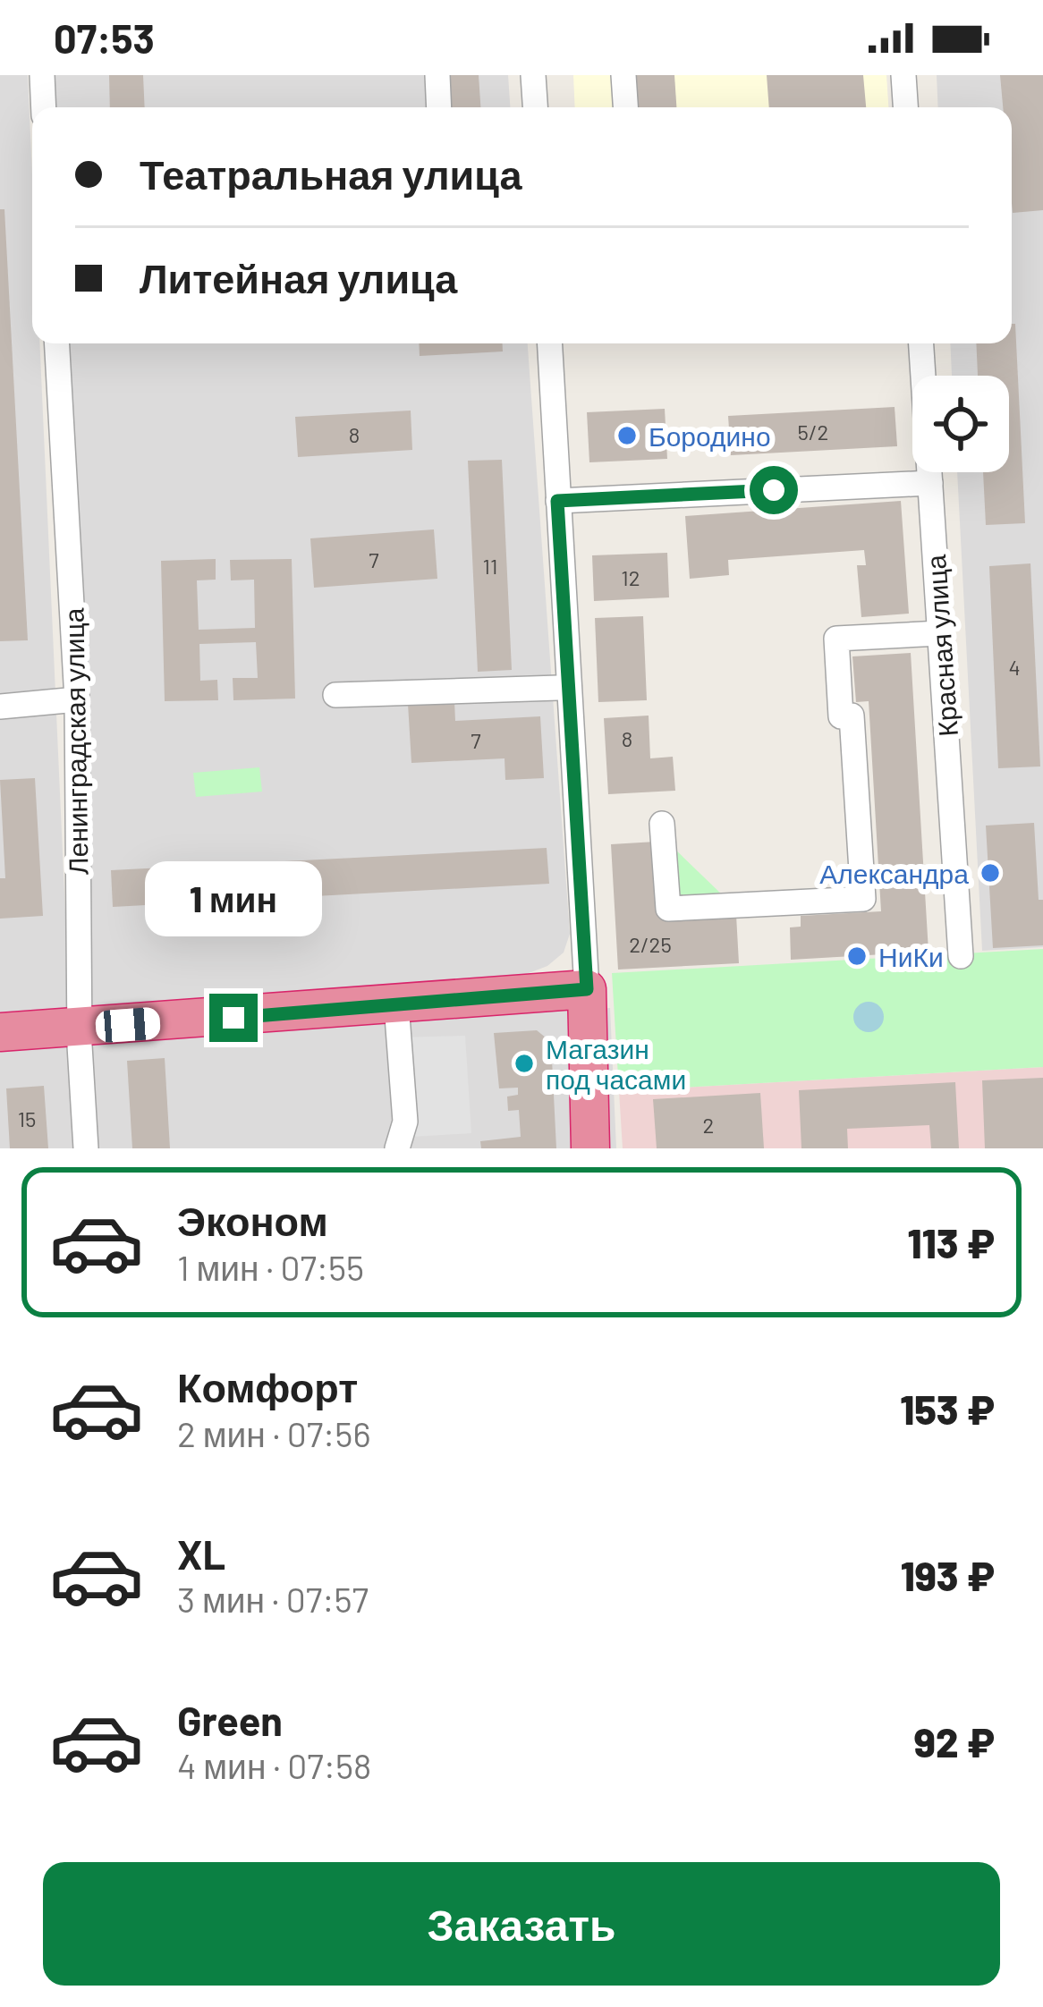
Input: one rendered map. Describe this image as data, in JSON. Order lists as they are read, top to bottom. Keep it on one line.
{"streets":{"street":["Красная улица","Ленинградская улица"]},"places":["Бородино","Александра","НиКи","Магазин под часами"],"house_numbers":["5/2","8","7","11","12","4","8","7","2/25","15","2"],"page":{"status":"07:53","banner":["Театральная улица","Литейная улица"],"bubble":"1 мин","list":[{"name":"Эконом","note":"1 мин · 07:55","value":"113 ₽"},{"name":"Комфорт","note":"2 мин · 07:56","value":"153 ₽"},{"name":"XL","note":"3 мин · 07:57","value":"193 ₽"},{"name":"Green","note":"4 мин · 07:58","value":"92 ₽"}],"buttons":"Заказать"}}
